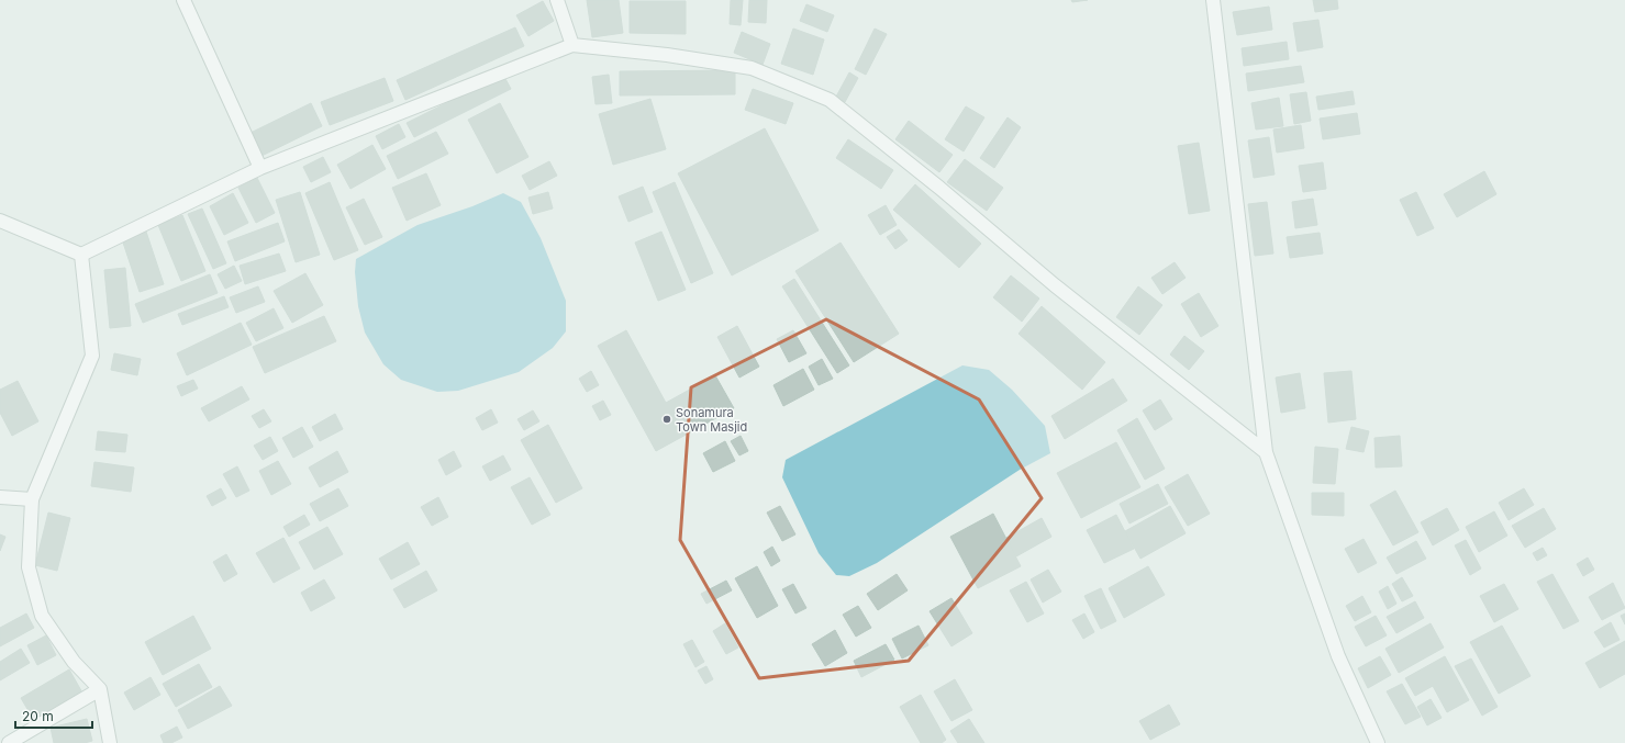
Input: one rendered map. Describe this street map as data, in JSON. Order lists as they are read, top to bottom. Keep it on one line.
{"places":["Sonamura Town Masjid"],"scale_bar":"20 m"}
